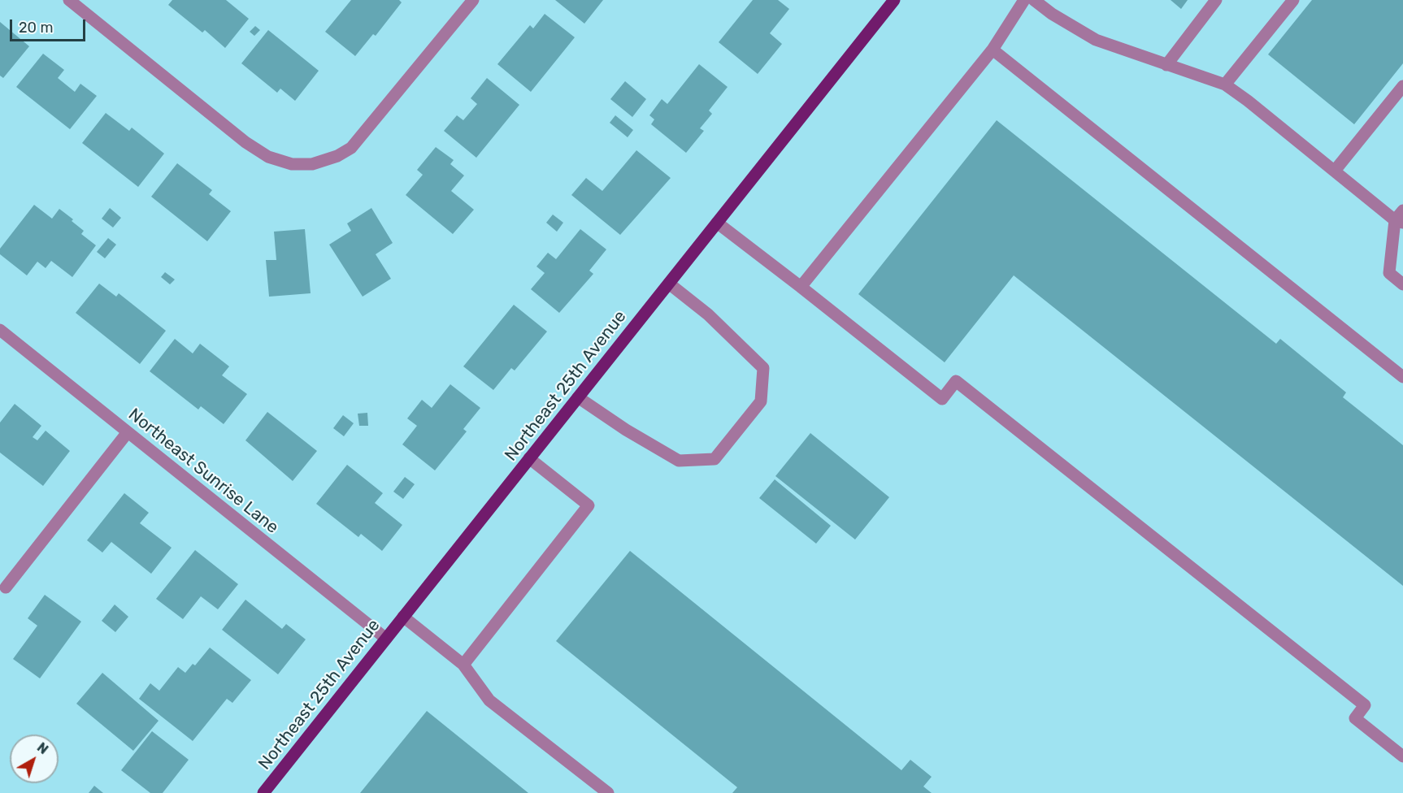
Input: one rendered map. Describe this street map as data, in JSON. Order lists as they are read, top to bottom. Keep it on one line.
{"streets":{"main road":["Northeast 25th Avenue"],"street":["Northeast Sunrise Lane"]},"crossings":[["Northeast 25th Avenue","Northeast Sunrise Lane"]],"scale_bar":"20 m","north":"top right"}
